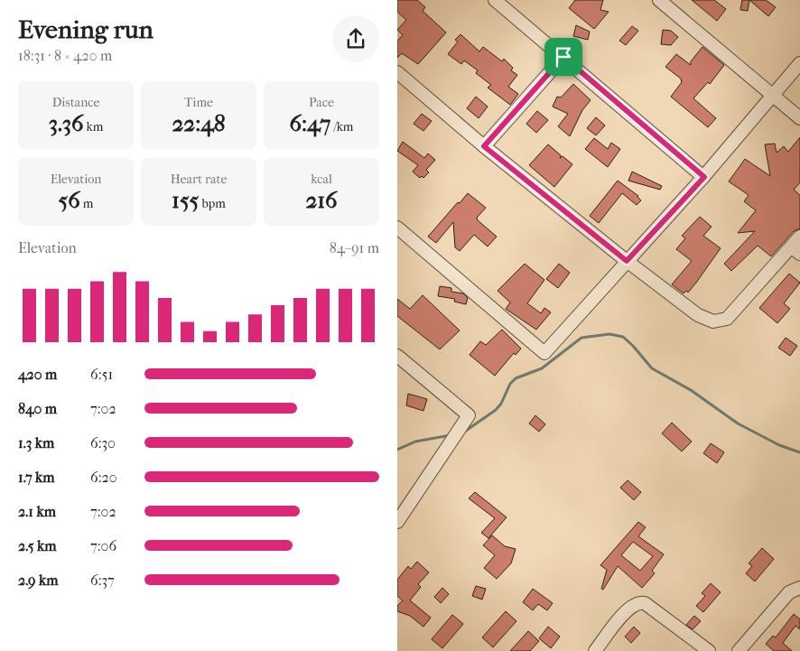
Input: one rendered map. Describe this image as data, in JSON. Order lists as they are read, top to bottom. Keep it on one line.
{"page":{"heading":["Evening run","18:31 · 8 × 420 m"],"stats":[["Distance","3.36 km"],["Time","22:48"],["Pace","6:47 /km"],["Elevation","56 m"],["Heart rate","155 bpm"],["kcal","216"]],"chart":["Elevation","84–91 m"],"list":[{"name":"420 m","note":"6:51"},{"name":"840 m","note":"7:02"},{"name":"1.3 km","note":"6:30"},{"name":"1.7 km","note":"6:20"},{"name":"2.1 km","note":"7:02"},{"name":"2.5 km","note":"7:06"},{"name":"2.9 km","note":"6:37"}]}}
